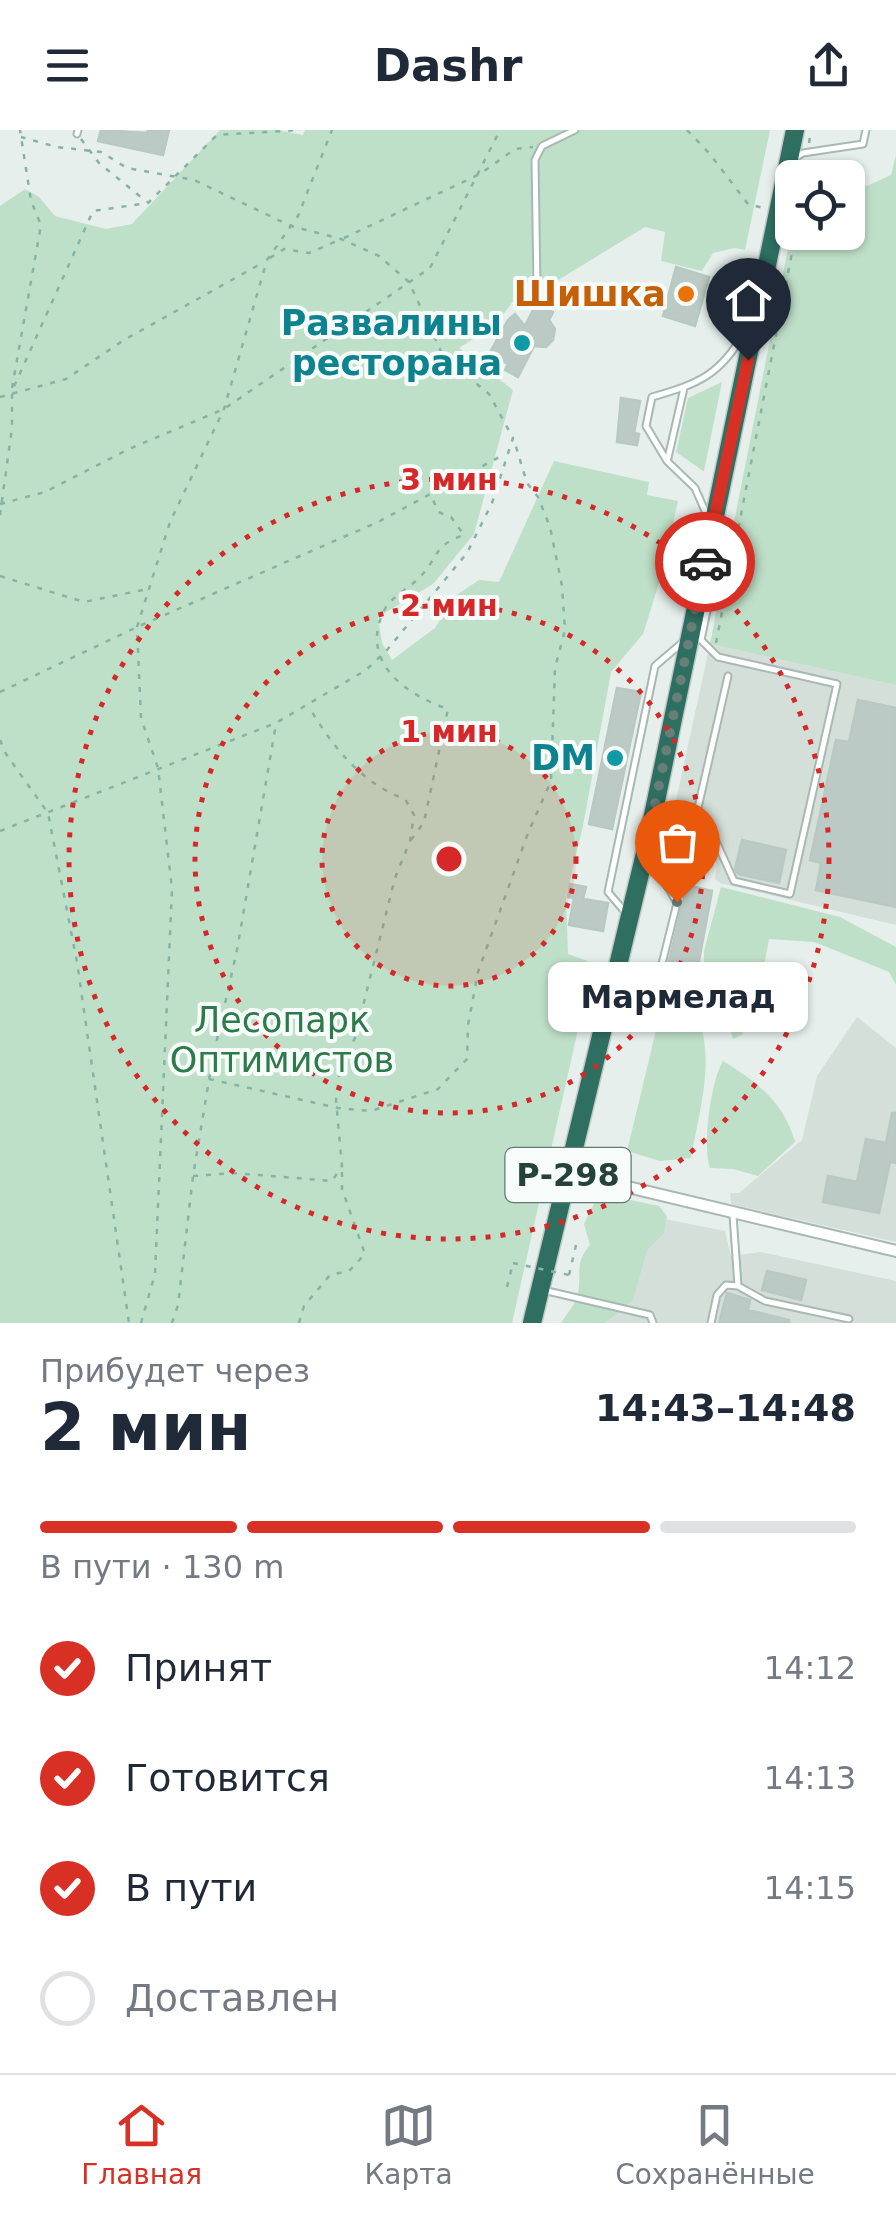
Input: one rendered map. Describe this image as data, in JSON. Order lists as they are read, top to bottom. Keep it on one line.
{"streets":{"highway":["Р-298"]},"parks":["Лесопарк Оптимистов"],"places":["Шишка","Развалины ресторана","DM","Мармелад"],"page":{"header":"Dashr","bubble":"Мармелад","heading":["2 мин","Прибудет через","14:43–14:48"],"bar":"В пути · 130 m","list":[["Принят","14:12"],["Готовится","14:13"],["В пути","14:15"],"Доставлен"],"tabs":["Главная","Карта","Сохранённые"]},"rings":["3 мин","2 мин","1 мин"]}
